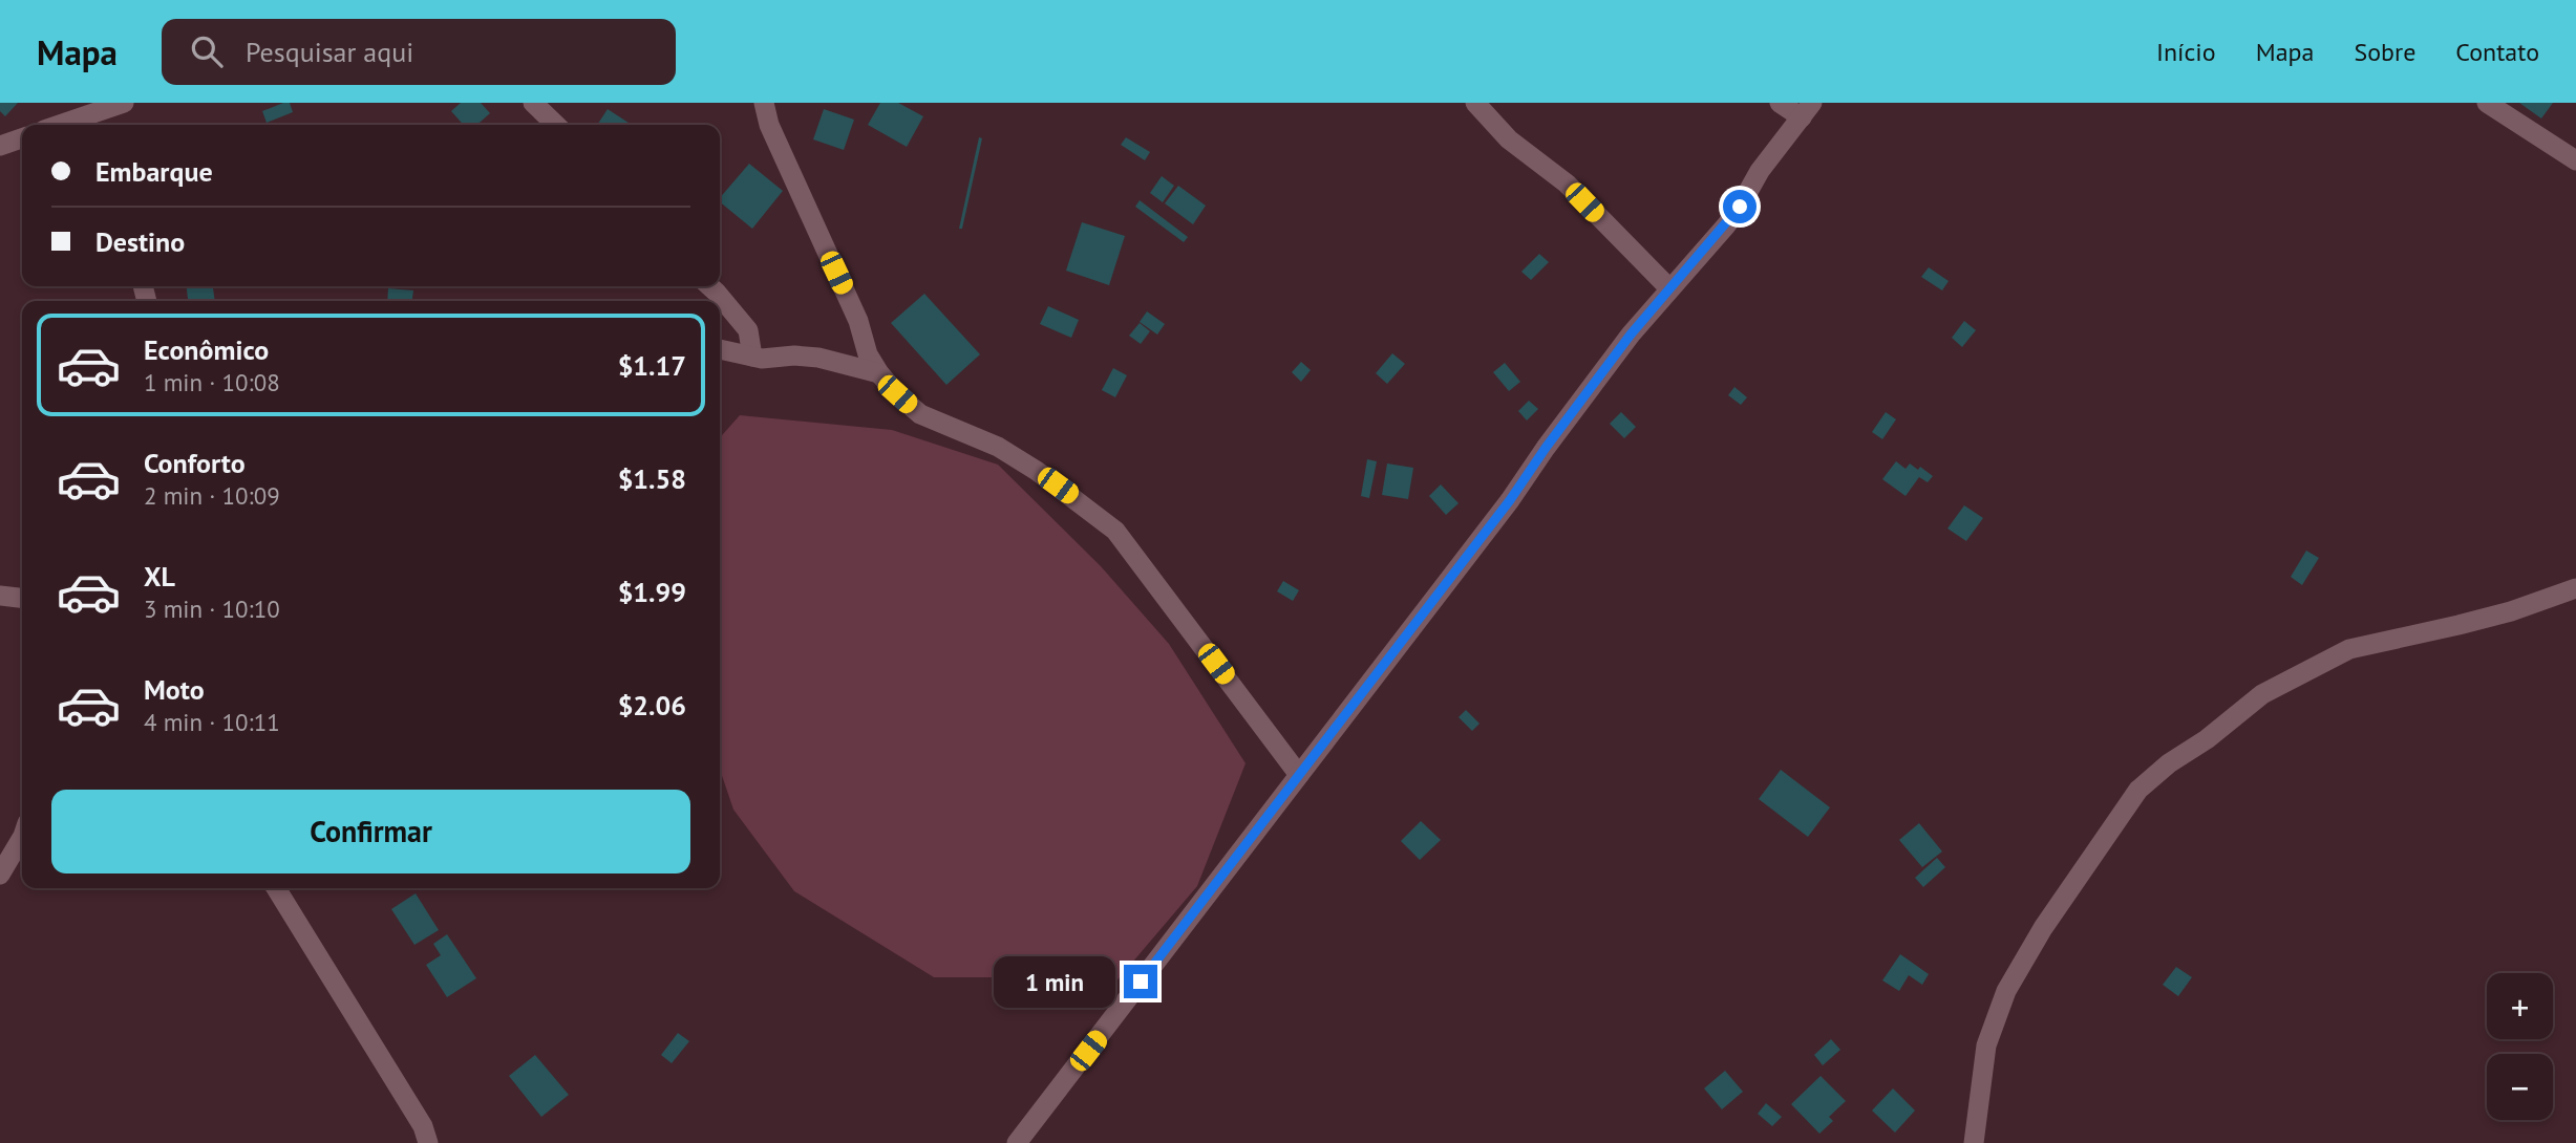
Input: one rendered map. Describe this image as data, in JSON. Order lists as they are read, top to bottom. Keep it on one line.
{"page":{"header":"Mapa","search":"Pesquisar aqui","nav":["Início","Mapa","Sobre","Contato"],"banner":["Embarque","Destino"],"list":[{"name":"Econômico","note":"1 min · 10:08","value":"$1.17"},{"name":"Conforto","note":"2 min · 10:09","value":"$1.58"},{"name":"XL","note":"3 min · 10:10","value":"$1.99"},{"name":"Moto","note":"4 min · 10:11","value":"$2.06"}],"buttons":"Confirmar","bubble":"1 min","map_buttons":["+","−"]}}
